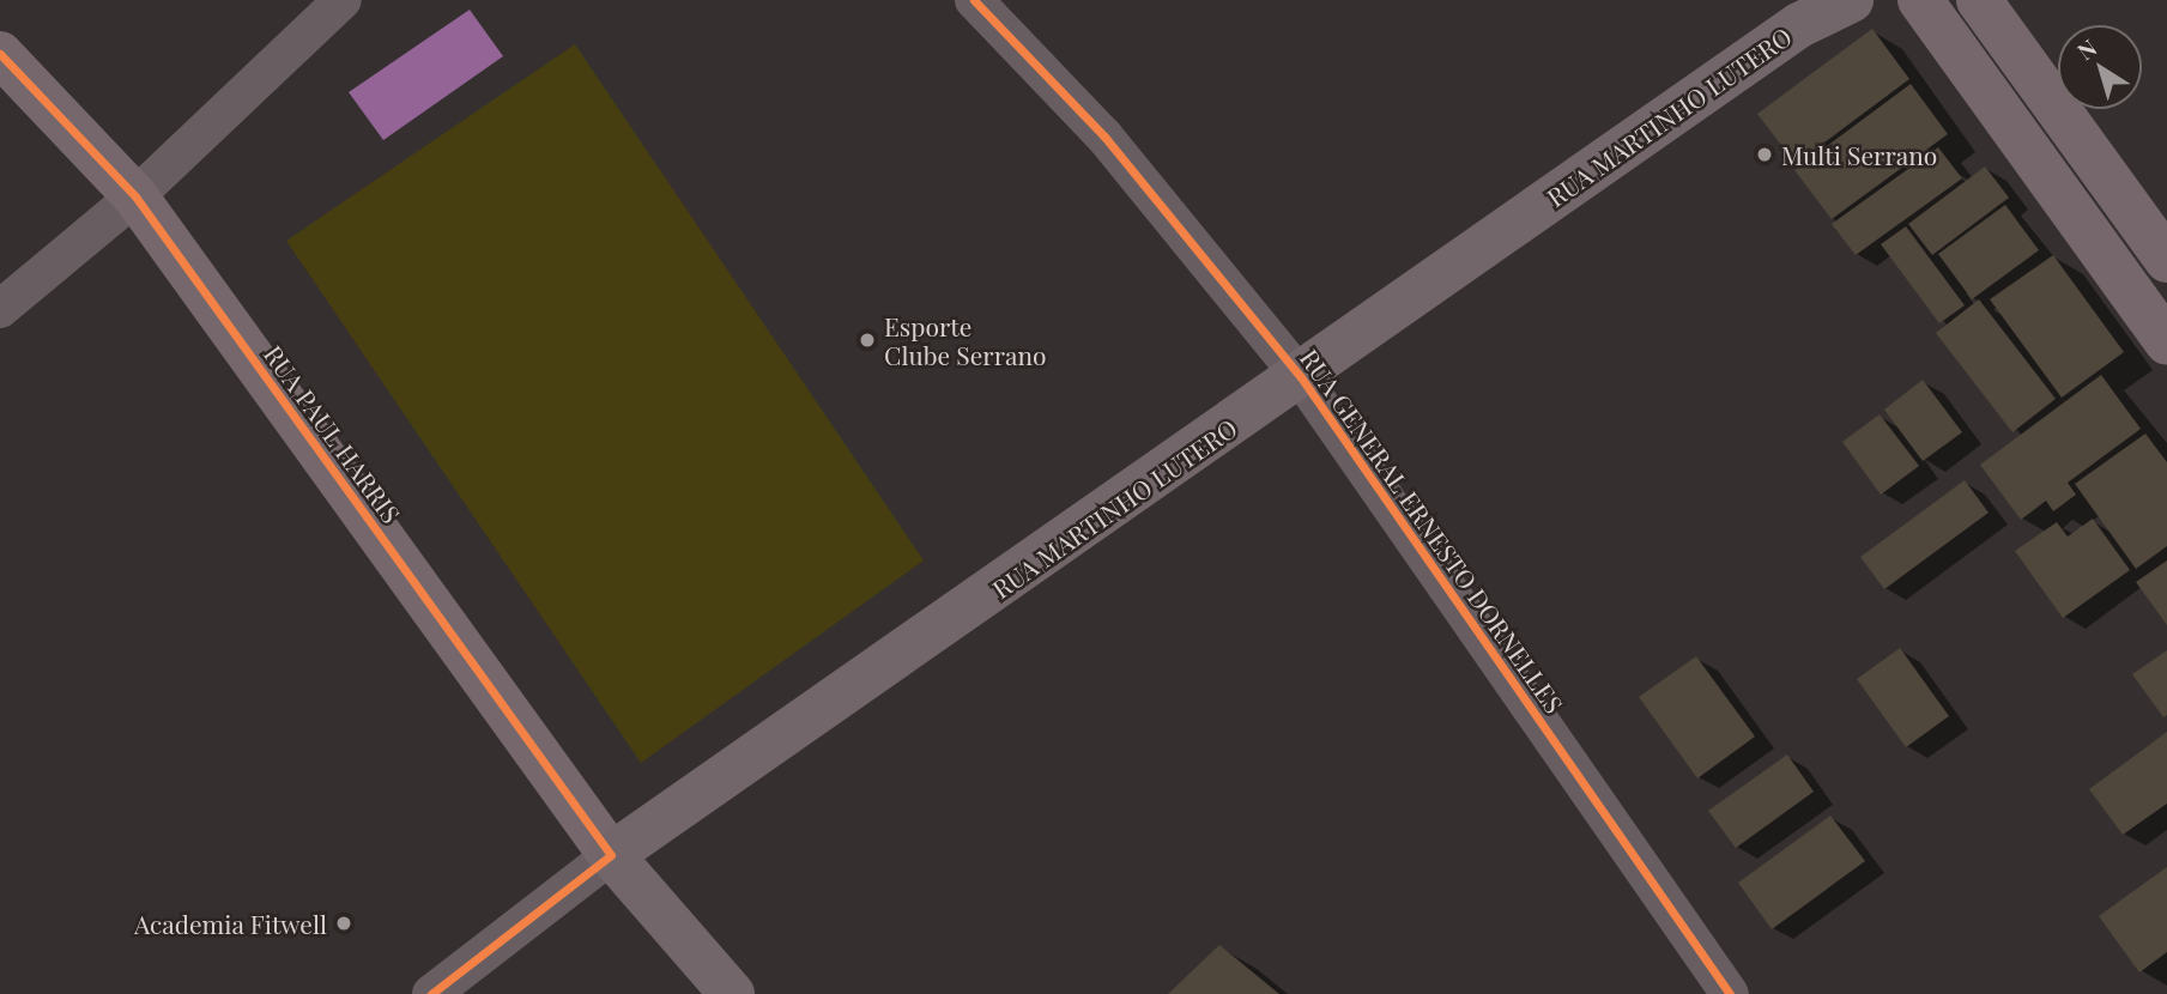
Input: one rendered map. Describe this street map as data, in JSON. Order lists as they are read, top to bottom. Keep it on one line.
{"streets":{"main road":["RUA MARTINHO LUTERO","RUA PAUL HARRIS"],"street":["RUA GENERAL ERNESTO DORNELLES"]},"crossings":[["RUA MARTINHO LUTERO","RUA PAUL HARRIS"],["RUA MARTINHO LUTERO","RUA GENERAL ERNESTO DORNELLES"]],"places":["Multi Serrano","Esporte Clube Serrano","Academia Fitwell"],"north":"top left"}
